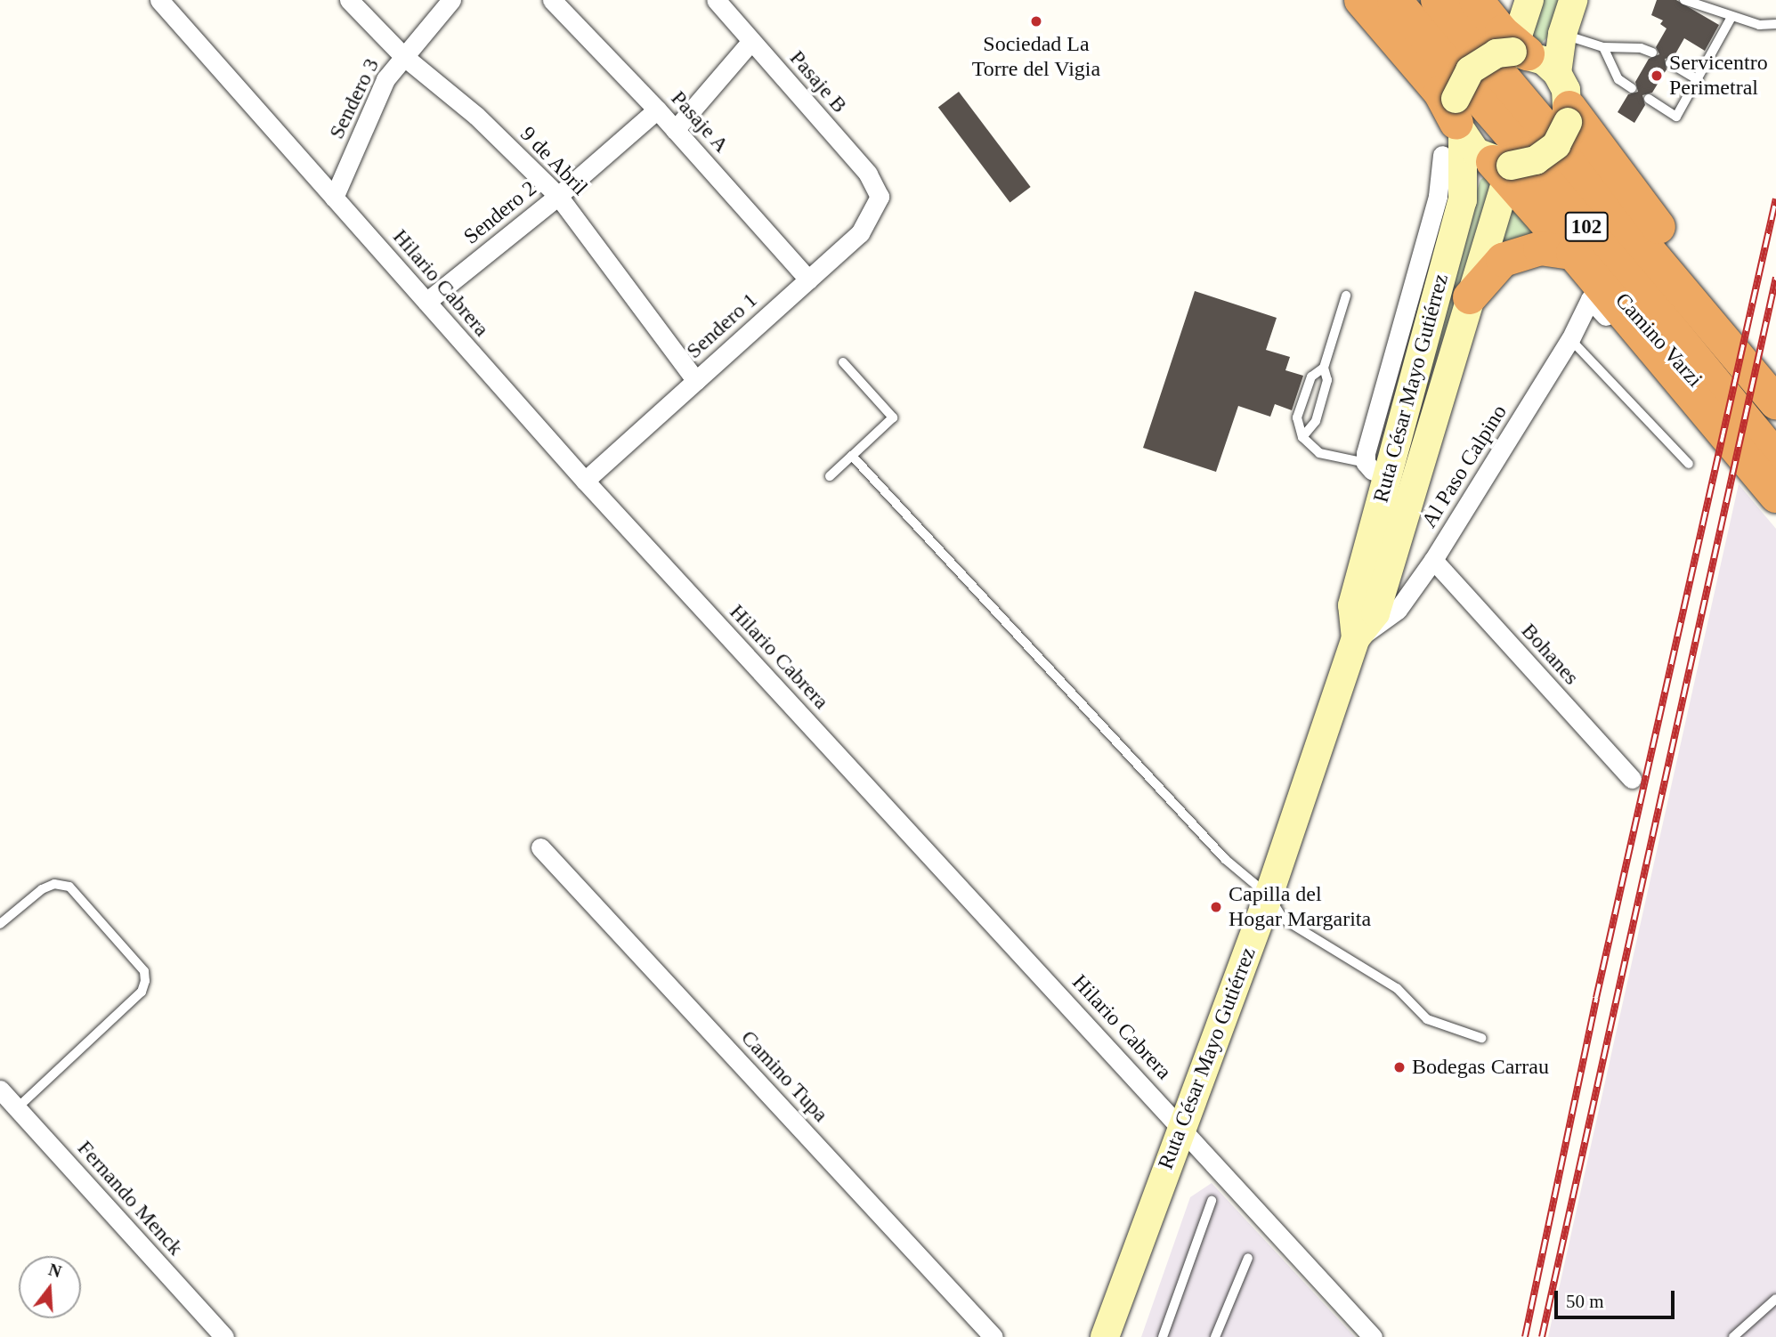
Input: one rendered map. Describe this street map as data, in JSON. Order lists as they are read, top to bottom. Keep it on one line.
{"streets":{"highway":["102"],"main road":["Ruta César Mayo Gutiérrez"],"street":["Pasaje B","Sendero 3","Pasaje A","9 de Abril","Sendero 2","Hilario Cabrera","Sendero 1","Camino Varzi","Al Paso Calpino","Bohanes","Camino Tupa","Fernando Menck"]},"crossings":[["Pasaje B","Sendero 1"],["Sendero 3","9 de Abril"],["Sendero 3","Hilario Cabrera"],["Pasaje A","Sendero 2"],["Pasaje A","Sendero 1"],["9 de Abril","Sendero 2"],["9 de Abril","Sendero 1"],["Sendero 2","Hilario Cabrera"],["Hilario Cabrera","Sendero 1"],["Hilario Cabrera","Ruta César Mayo Gutiérrez"],["Camino Varzi","Al Paso Calpino"],["Ruta César Mayo Gutiérrez","Al Paso Calpino"],["Al Paso Calpino","Bohanes"]],"places":["Sociedad La Torre del Vigia","Servicentro Perimetral","Capilla del Hogar Margarita","Bodegas Carrau"],"scale_bar":"50 m","north":"top"}
